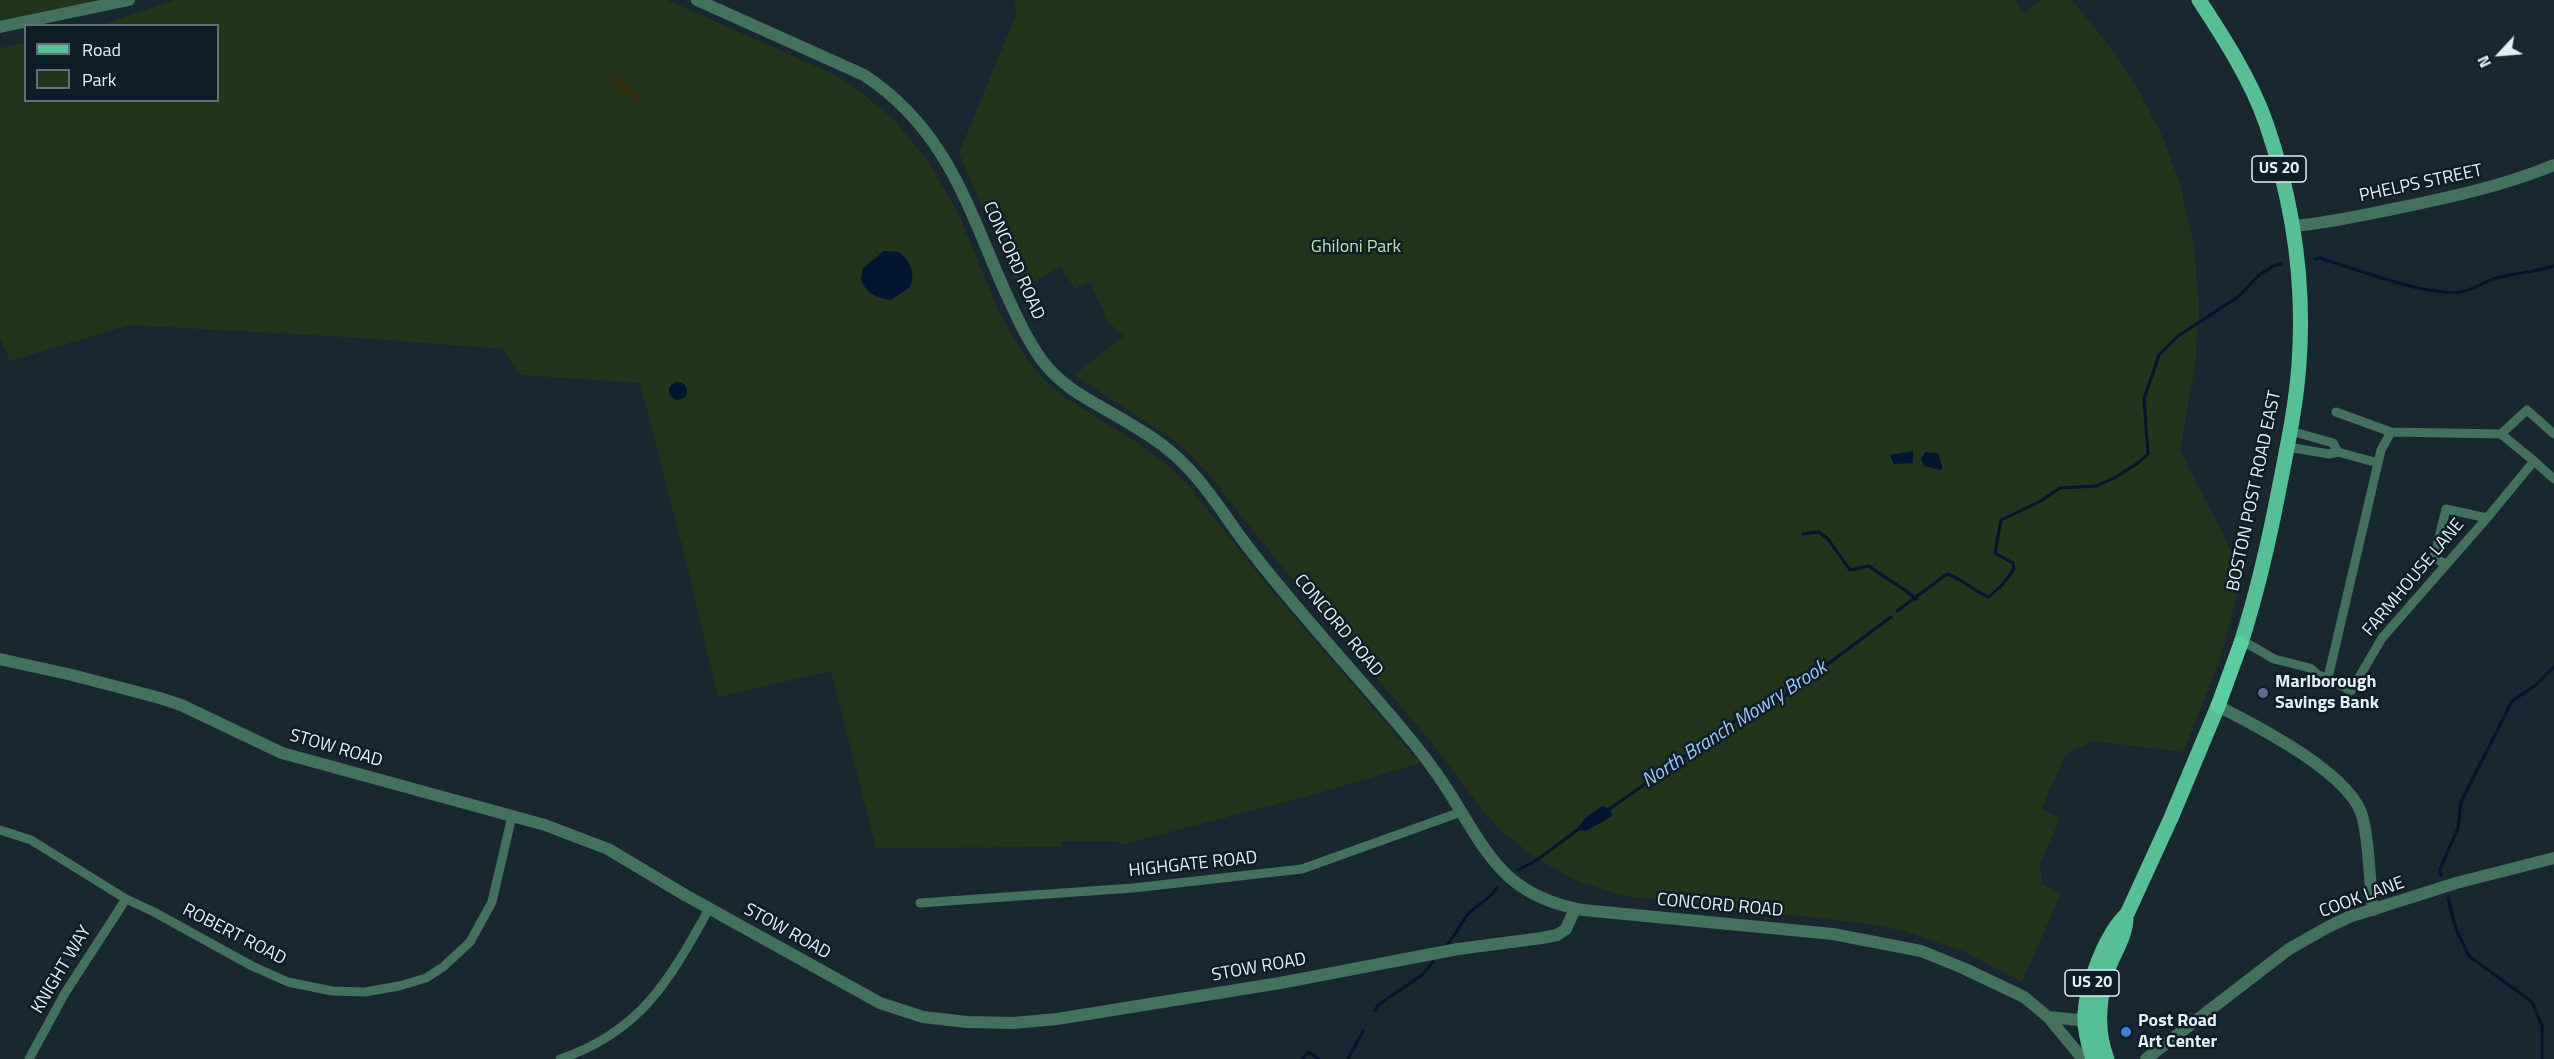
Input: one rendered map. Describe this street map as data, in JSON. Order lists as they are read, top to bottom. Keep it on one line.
{"streets":{"highway":["US 20","BOSTON POST ROAD EAST"],"street":["PHELPS STREET","CONCORD ROAD","FARMHOUSE LANE","STOW ROAD","HIGHGATE ROAD","COOK LANE","ROBERT ROAD","KNIGHT WAY"]},"crossings":[["PHELPS STREET","BOSTON POST ROAD EAST"],["CONCORD ROAD","STOW ROAD"],["CONCORD ROAD","HIGHGATE ROAD"],["STOW ROAD","ROBERT ROAD"],["ROBERT ROAD","KNIGHT WAY"]],"water":["North Branch Mowry Brook"],"parks":["Ghiloni Park"],"places":["Marlborough Savings Bank","Post Road Art Center"],"legend":["Road","Park"],"north":"bottom left"}
